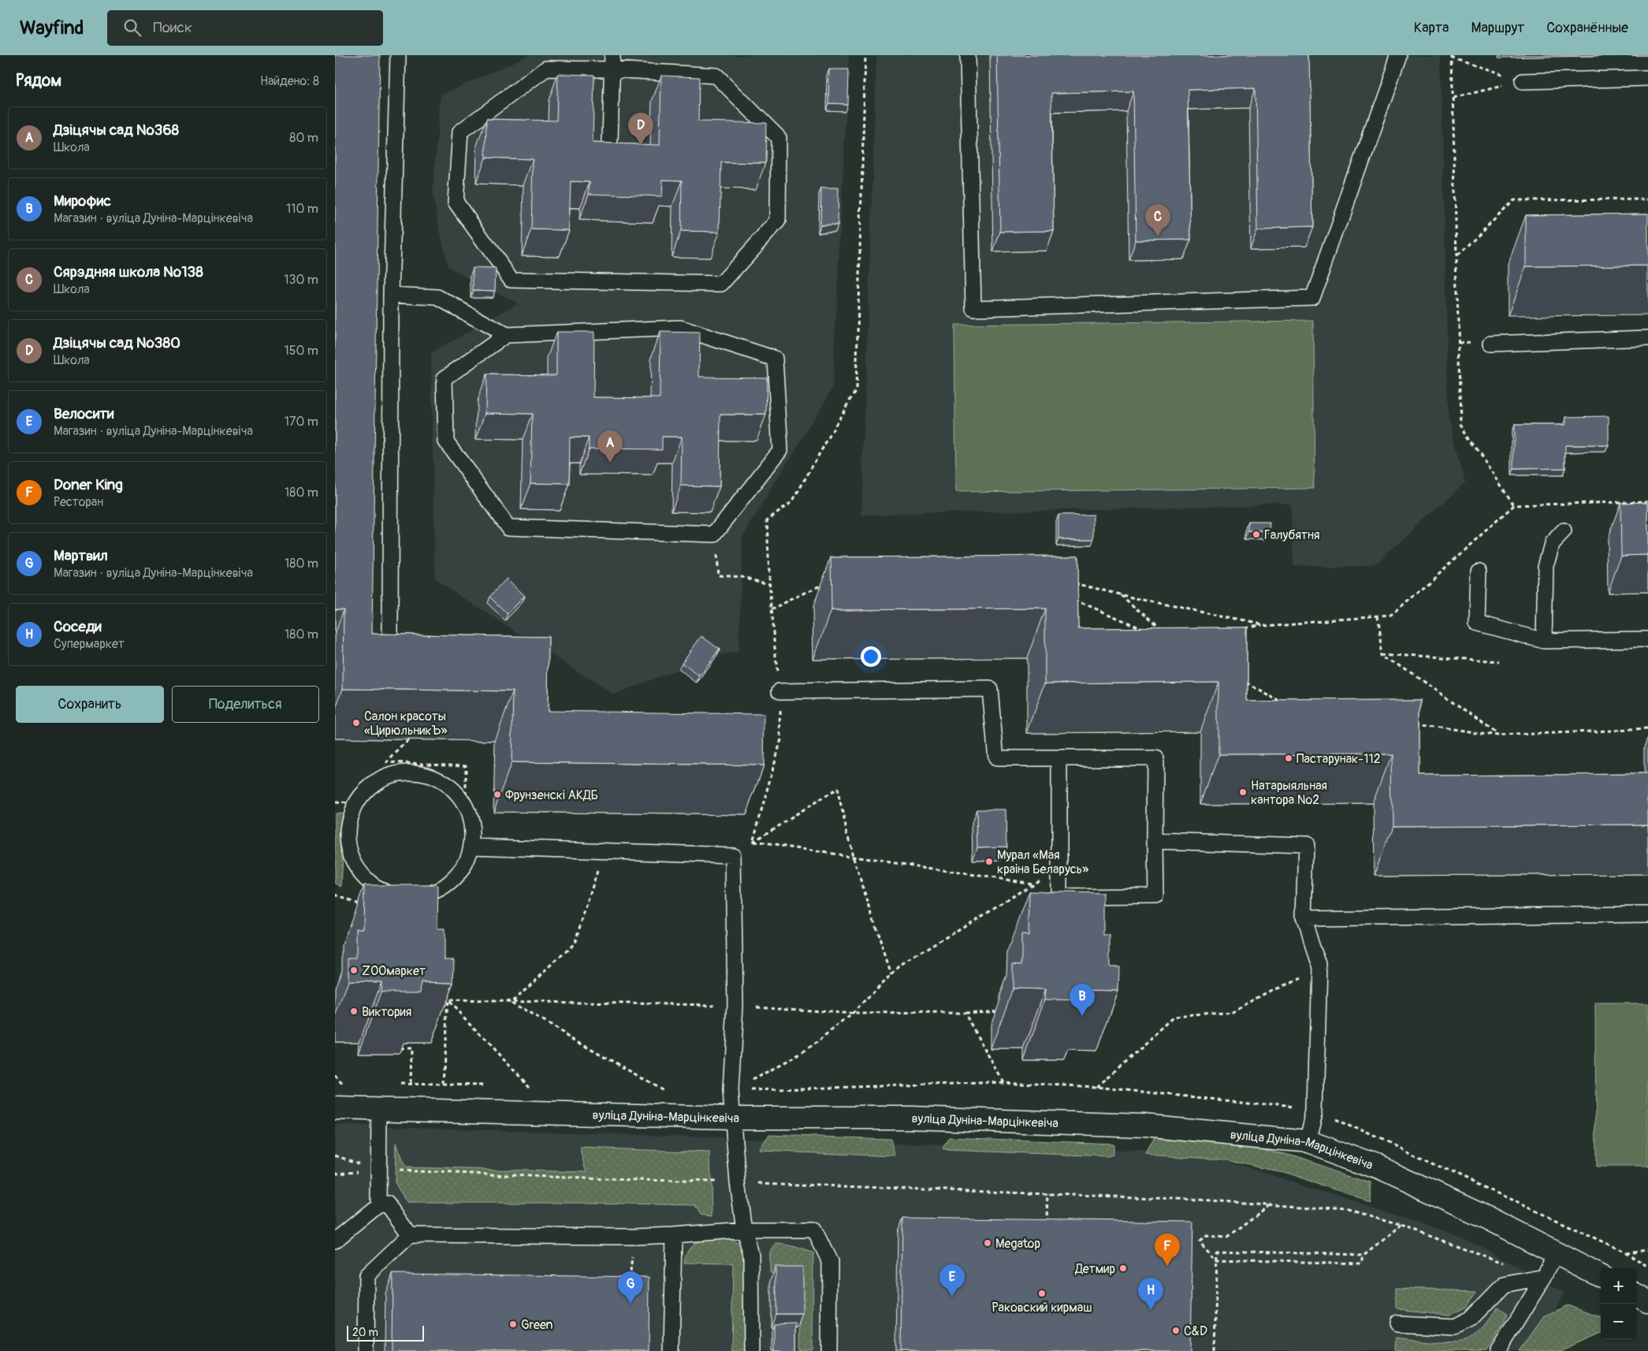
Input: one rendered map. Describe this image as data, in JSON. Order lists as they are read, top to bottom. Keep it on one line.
{"streets":{"street":["вуліца Дуніна-Марцінкевіча"]},"places":["Галубятня","Салон красоты «ЦирюльникЪ»","Пастарунак-112","Натарыяльная кантора №2","Фрунзенскі АКДБ","Мурал «Мая краіна Беларусь»","ZOOмаркет","Виктория","Megatop","Детмир","Раковский кирмаш","Green","C&D"],"scale_bar":"20 m","page":{"header":"Wayfind","search":"Поиск","nav":["Карта","Маршрут","Сохранённые"],"heading":["Рядом","Найдено: 8"],"list":[{"mark":"A","name":"Дзіцячы сад №368","note":"Школа","value":"80 m"},{"mark":"B","name":"Мирофис","note":"Магазин · вуліца Дуніна-Марцінкевіча","value":"110 m"},{"mark":"C","name":"Сярэдняя школа №138","note":"Школа","value":"130 m"},{"mark":"D","name":"Дзіцячы сад №380","note":"Школа","value":"150 m"},{"mark":"E","name":"Велосити","note":"Магазин · вуліца Дуніна-Марцінкевіча","value":"170 m"},{"mark":"F","name":"Doner King","note":"Ресторан","value":"180 m"},{"mark":"G","name":"Мартвил","note":"Магазин · вуліца Дуніна-Марцінкевіча","value":"180 m"},{"mark":"H","name":"Соседи","note":"Супермаркет","value":"180 m"}],"pins":["D","C","A","B","F","E","G","H"],"buttons":["Сохранить","Поделиться"],"map_buttons":["+","−"],"scale":"20 m"}}
